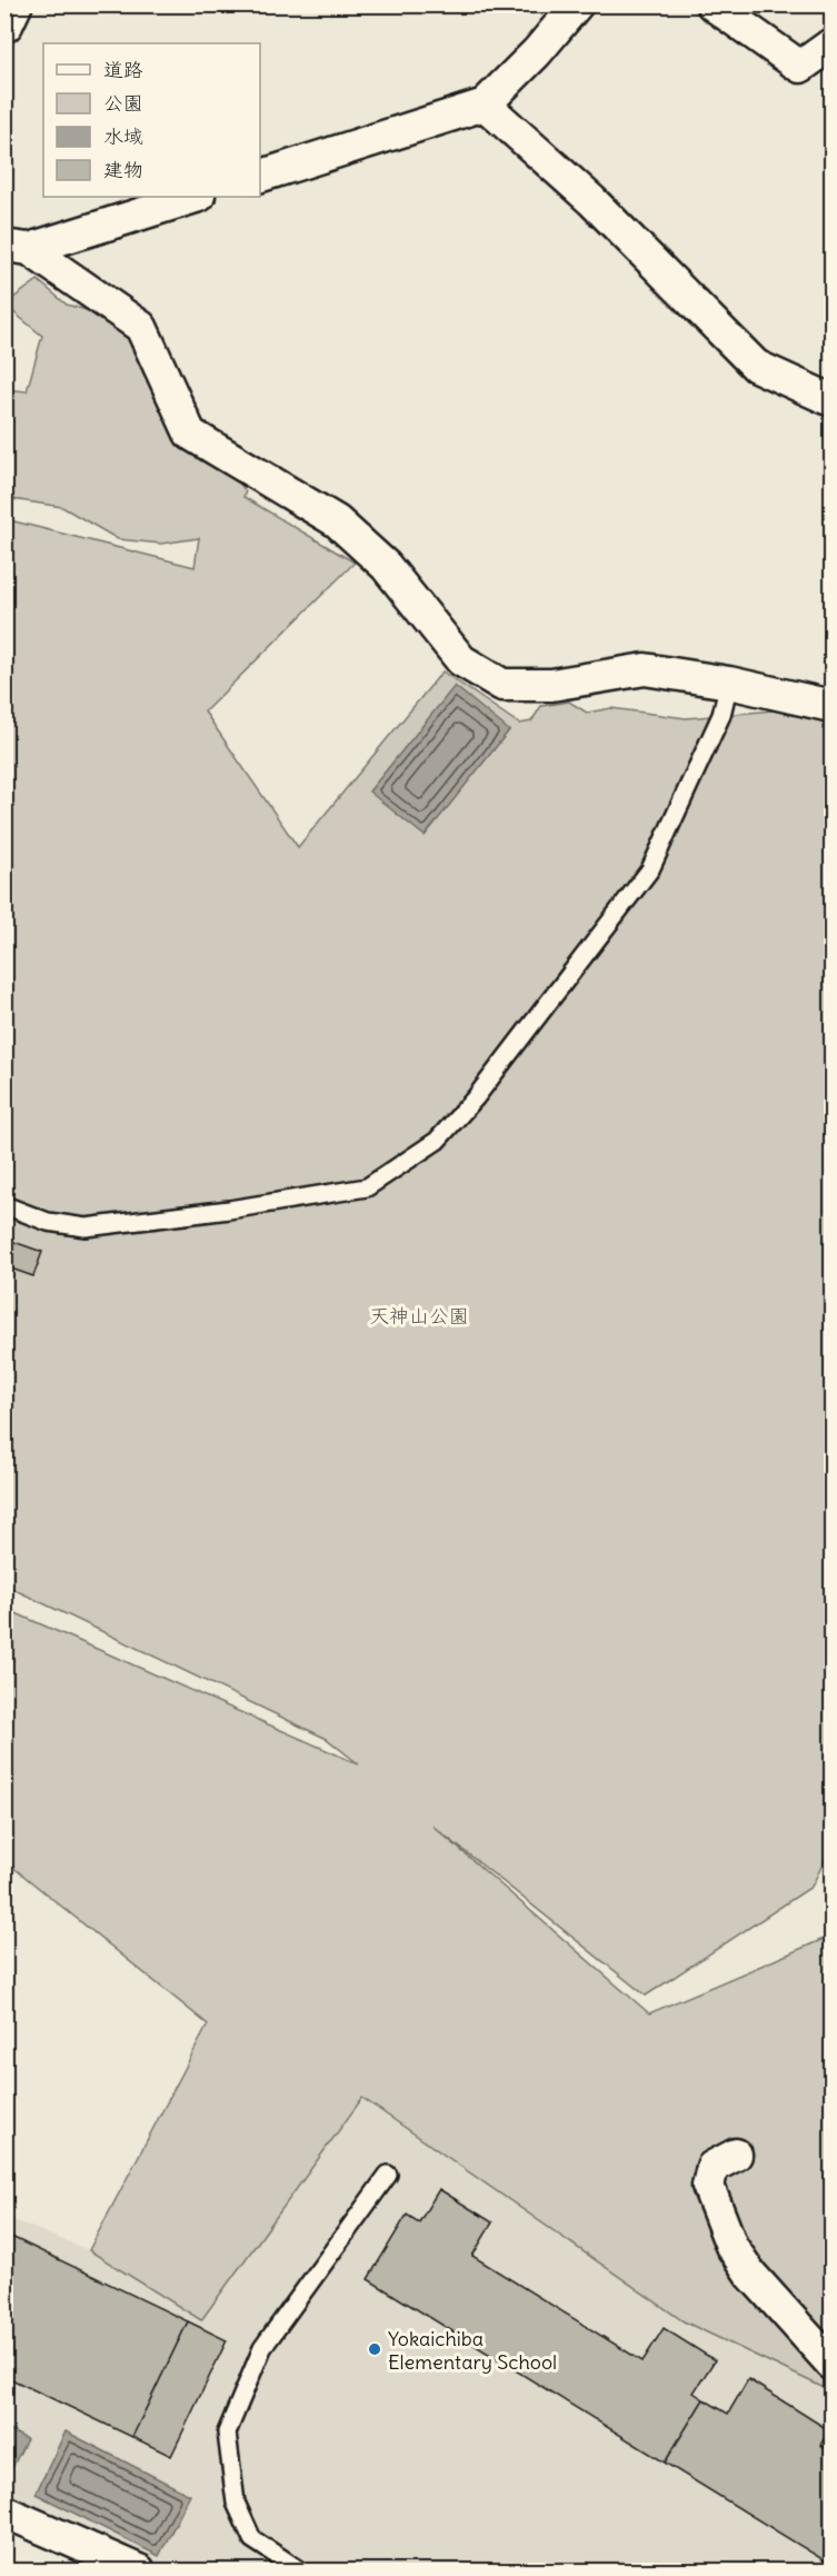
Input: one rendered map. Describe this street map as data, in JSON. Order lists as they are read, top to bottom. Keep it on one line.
{"parks":["天神山公園"],"places":["Yokaichiba Elementary School"],"legend":["道路","公園","水域","建物"]}
